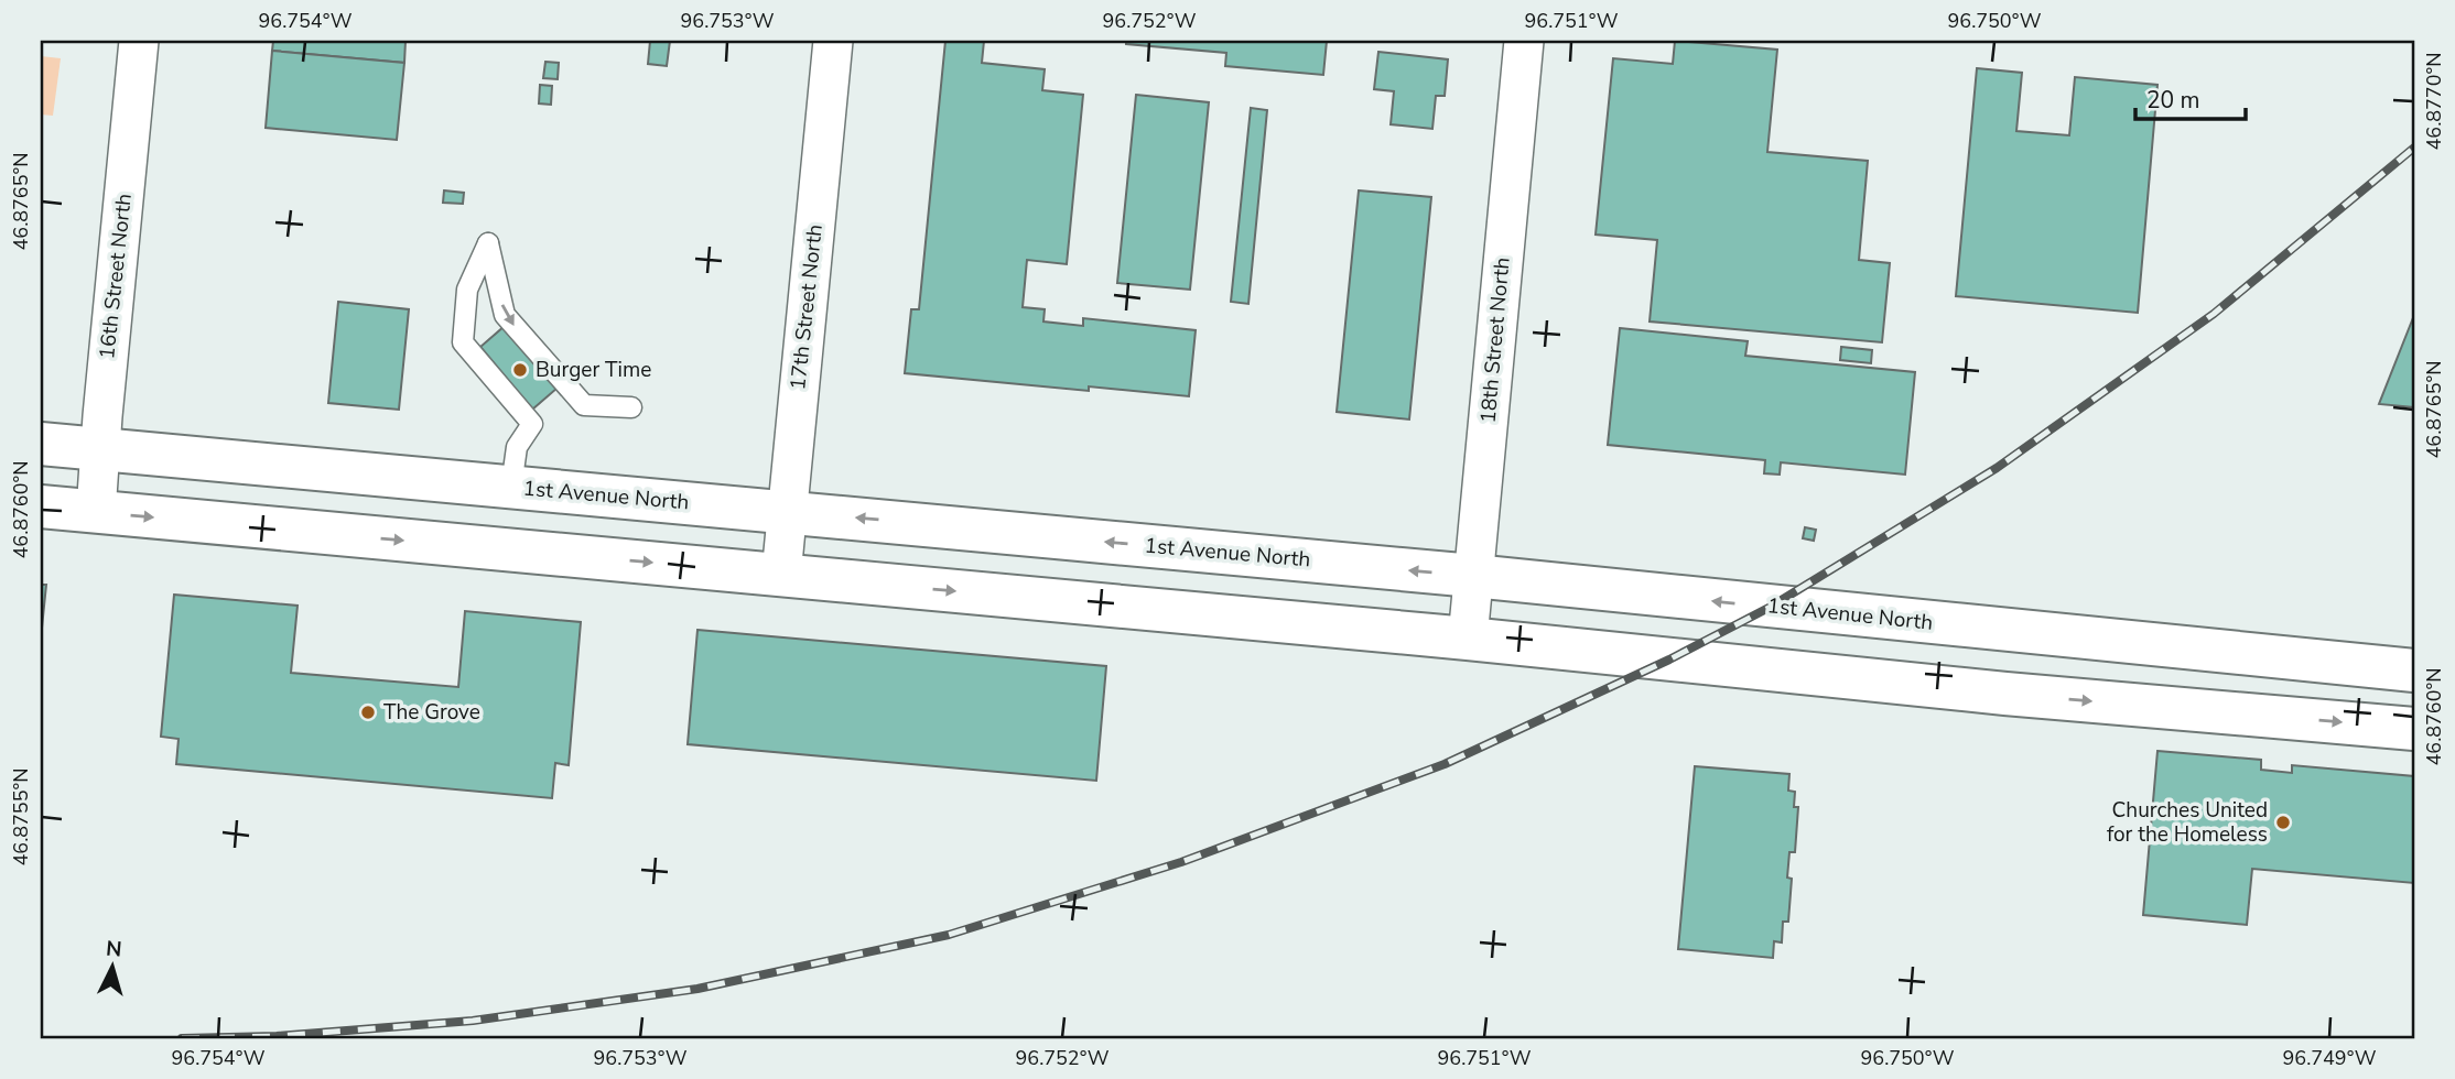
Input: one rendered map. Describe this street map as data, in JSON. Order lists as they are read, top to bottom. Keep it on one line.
{"streets":{"main road":["1st Avenue North"],"street":["16th Street North","17th Street North","18th Street North"]},"crossings":[["16th Street North","1st Avenue North"],["17th Street North","1st Avenue North"],["18th Street North","1st Avenue North"]],"places":["Burger Time","The Grove","Churches United for the Homeless"],"scale_bar":"20 m","north":"top","coordinates":["96.754°W","96.753°W","96.752°W","96.751°W","96.750°W","46.8770°N","46.8765°N","46.8760°N","46.8755°N","96.749°W"]}
